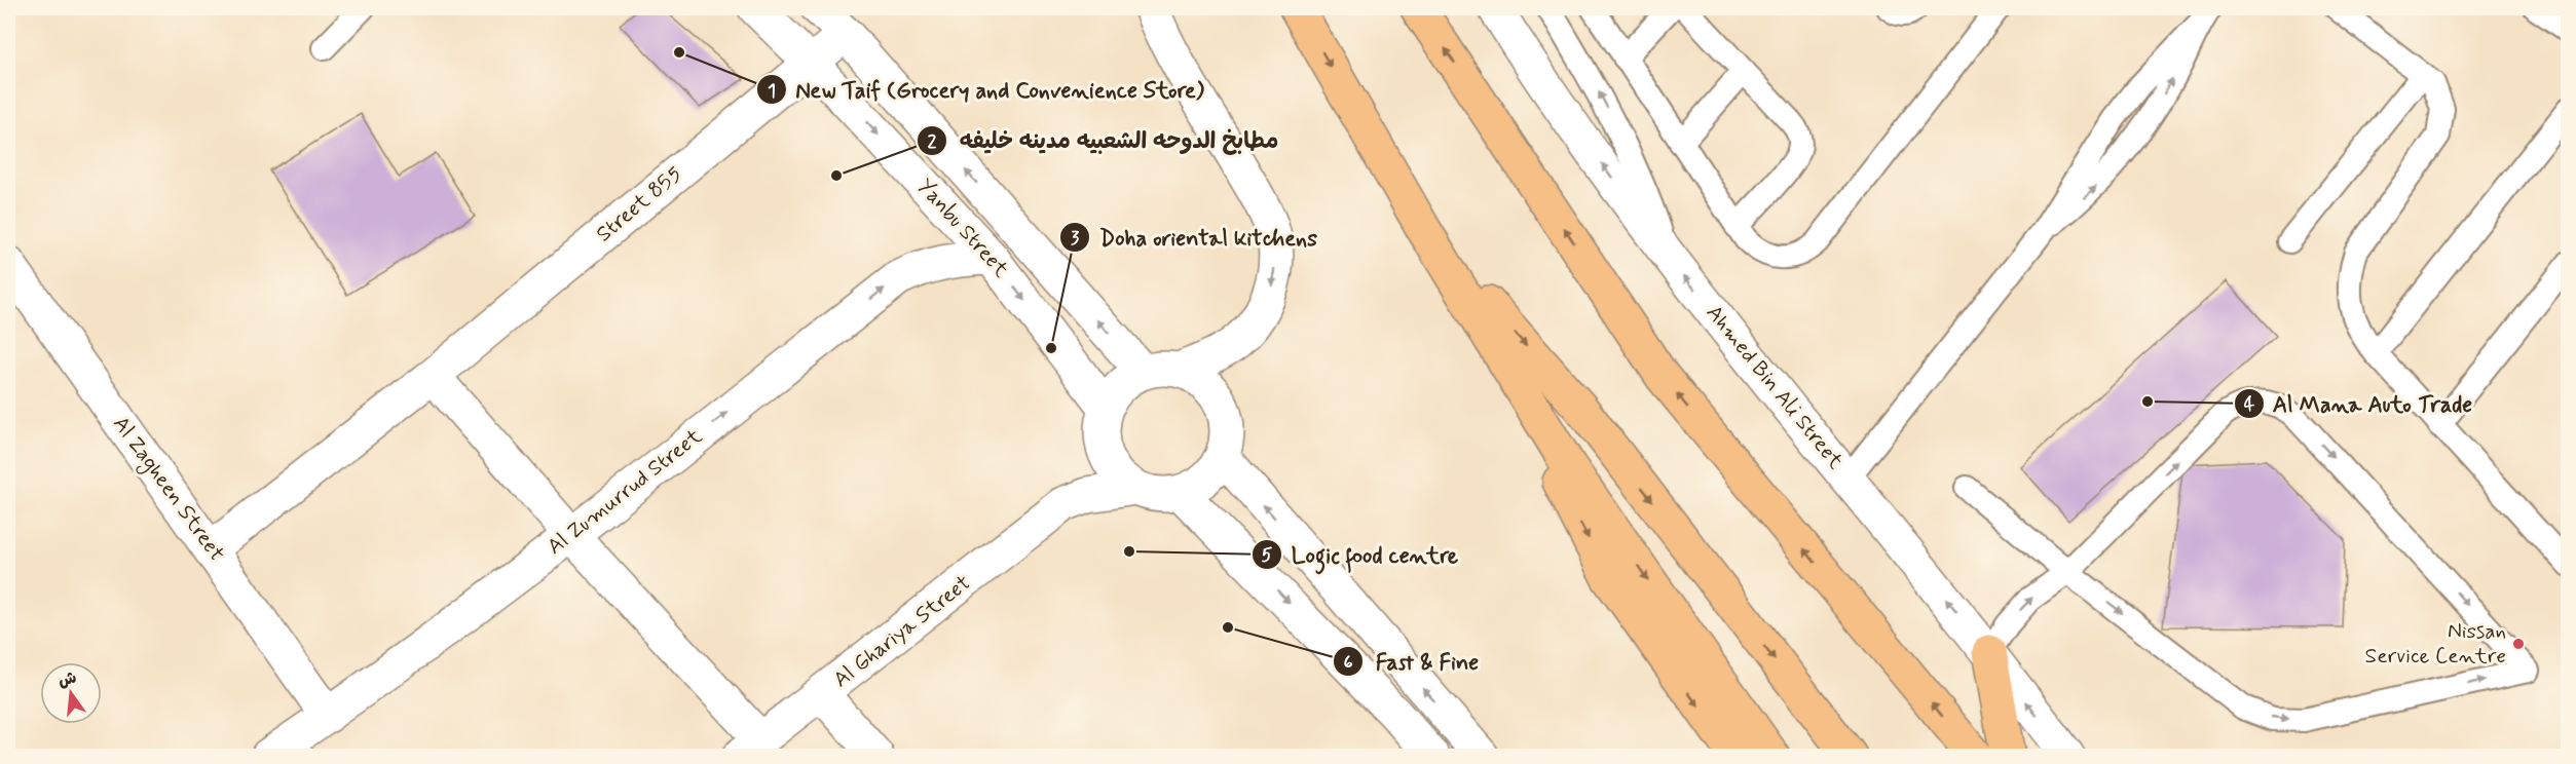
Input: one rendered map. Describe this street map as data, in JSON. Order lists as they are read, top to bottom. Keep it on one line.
{"streets":{"street":["Street 855","Yanbu Street","Ahmed Bin Ali Street","Al Zagheen Street","Al Zumurrud Street","Al Ghariya Street"]},"crossings":[["Street 855","Yanbu Street"],["Street 855","Al Zagheen Street"],["Yanbu Street","Al Zumurrud Street"],["Yanbu Street","Al Ghariya Street"],["Al Zagheen Street","Al Zumurrud Street"]],"one_way":["Ahmed Bin Ali Street","Al Zumurrud Street"],"places":["New Taif (Grocery and Convenience Store)","مطابخ الدوحه الشعبيه مدينه خليفه","Doha oriental kitchens","Al Mana Auto Trade","Logic food centre","Fast & Fine","Nissan Service Centre"],"north":"top"}
